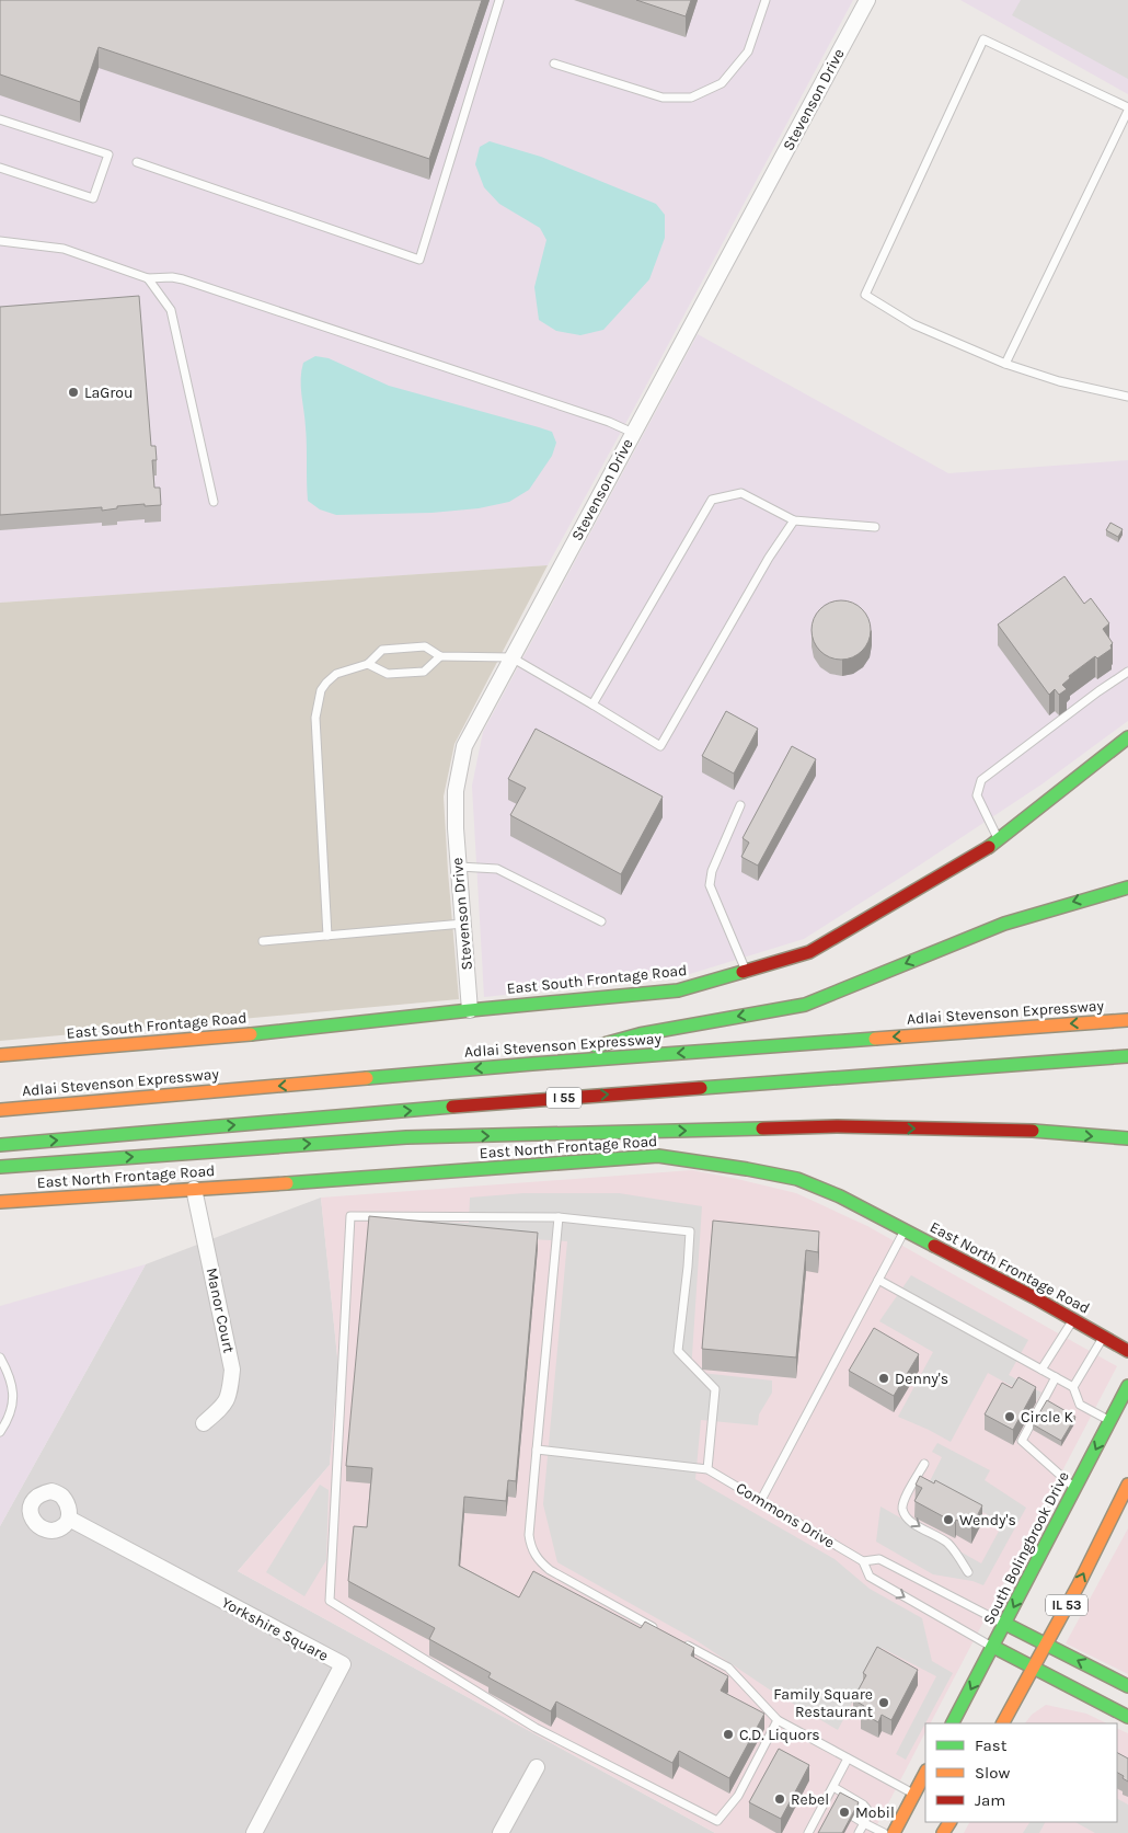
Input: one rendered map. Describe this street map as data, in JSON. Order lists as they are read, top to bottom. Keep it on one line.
{"streets":{"main road":["East South Frontage Road","Adlai Stevenson Expressway","I 55","East North Frontage Road","South Bolingbrook Drive","IL 53"],"street":["Stevenson Drive","Manor Court","Yorkshire Square"],"lane":["Commons Drive"]},"crossings":[["Stevenson Drive","East South Frontage Road"],["East North Frontage Road","Manor Court"],["Commons Drive","South Bolingbrook Drive"]],"places":["LaGrou","Denny's","Circle K","Wendy's","Family Square Restaurant","C.D. Liquors","Rebel","Mobil"],"legend":["Fast","Slow","Jam"]}
